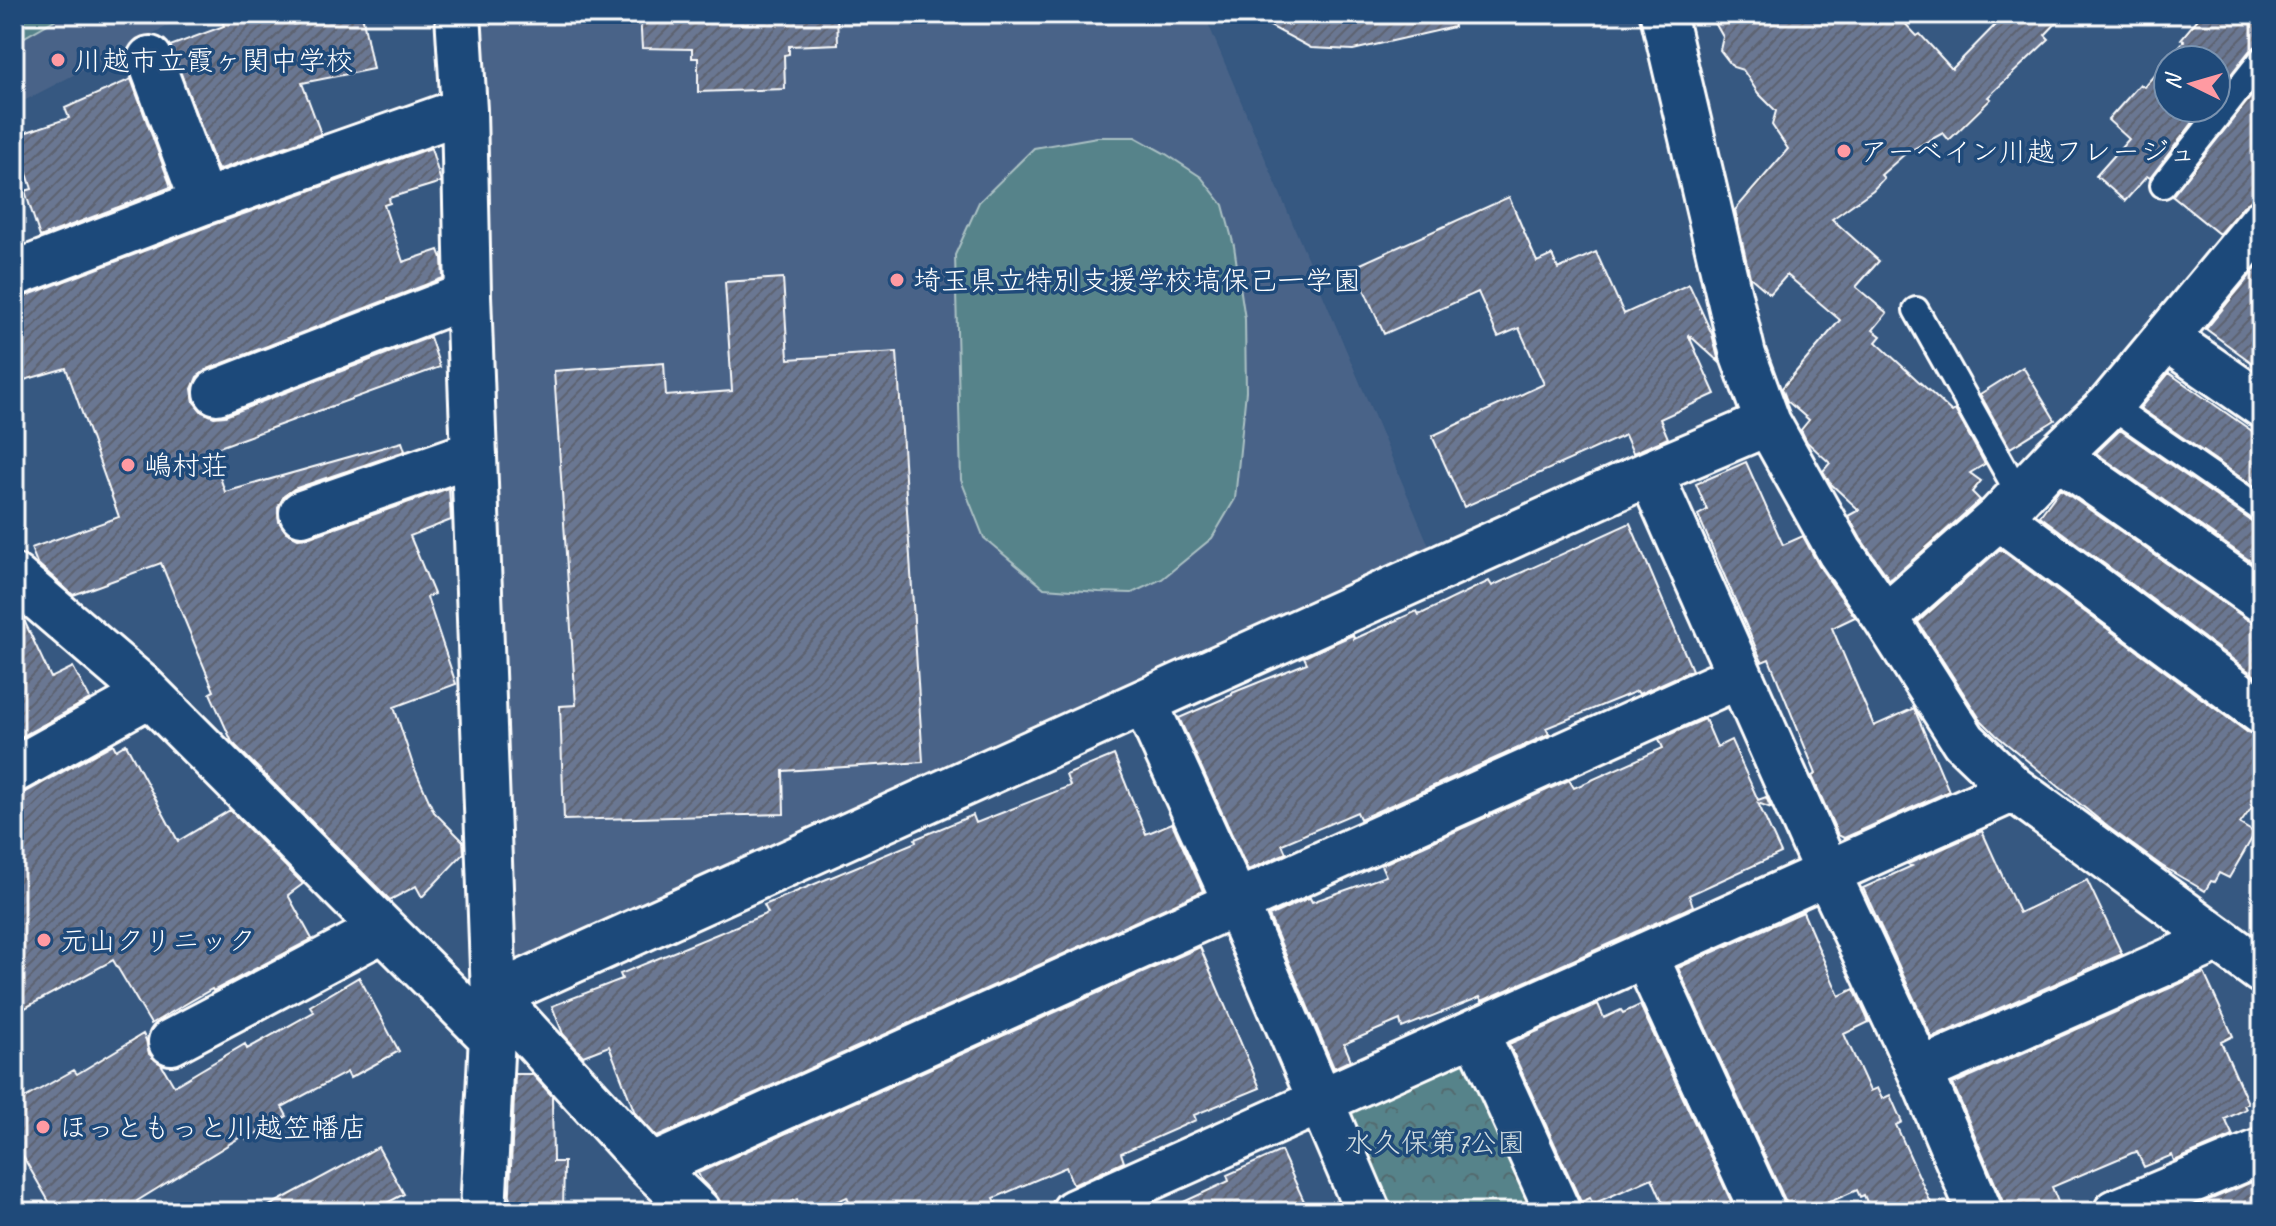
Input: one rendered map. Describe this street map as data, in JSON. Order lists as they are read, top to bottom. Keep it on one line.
{"parks":["水久保第7公園"],"places":["川越市立霞ヶ関中学校","アーベイン川越フレージュ","埼玉県立特別支援学校塙保己一学園","嶋村荘","元山クリニック","ほっともっと川越笠幡店"],"north":"left"}
